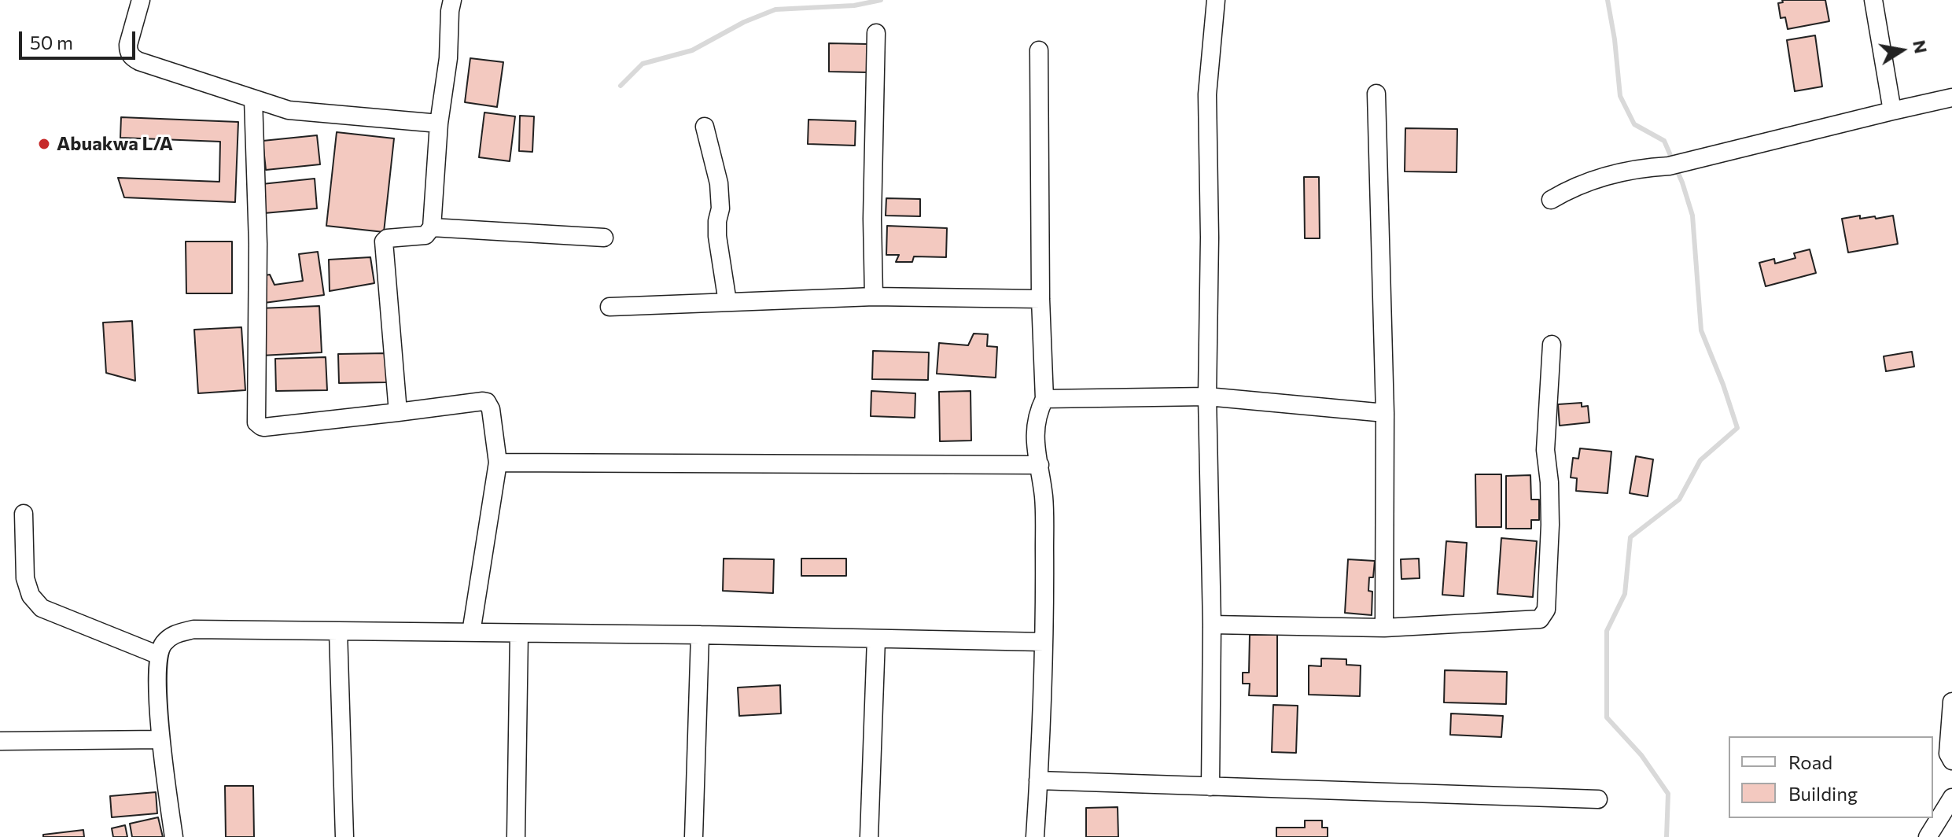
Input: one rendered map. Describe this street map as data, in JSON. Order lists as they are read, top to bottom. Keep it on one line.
{"places":["Abuakwa L/A"],"legend":["Road","Building"],"scale_bar":"50 m","north":"right"}
